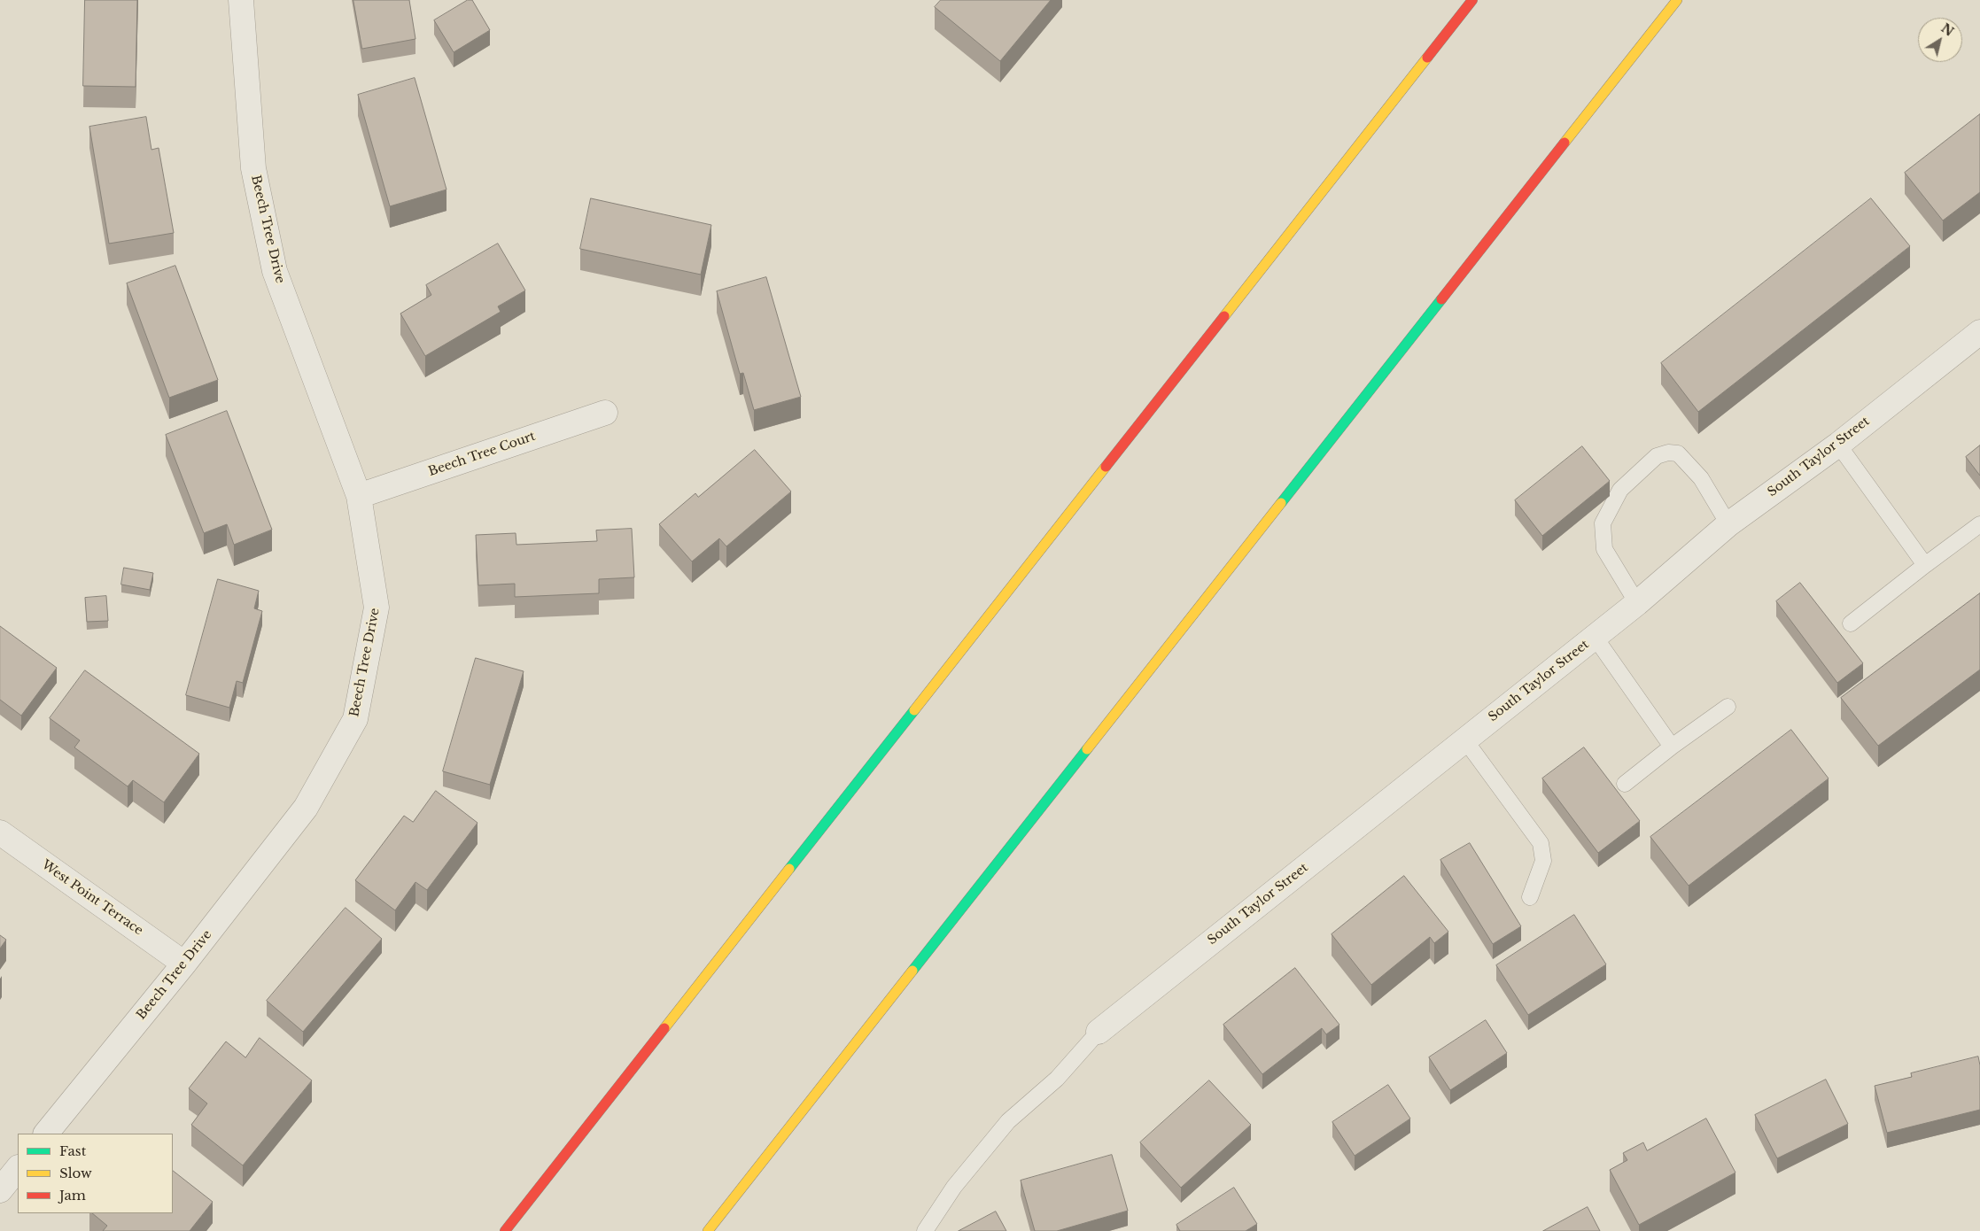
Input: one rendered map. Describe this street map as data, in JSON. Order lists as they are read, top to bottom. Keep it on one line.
{"streets":{"street":["Beech Tree Drive","Beech Tree Court","South Taylor Street","West Point Terrace"]},"crossings":[["Beech Tree Drive","Beech Tree Court"],["Beech Tree Drive","West Point Terrace"]],"legend":["Fast","Slow","Jam"],"north":"top right"}
